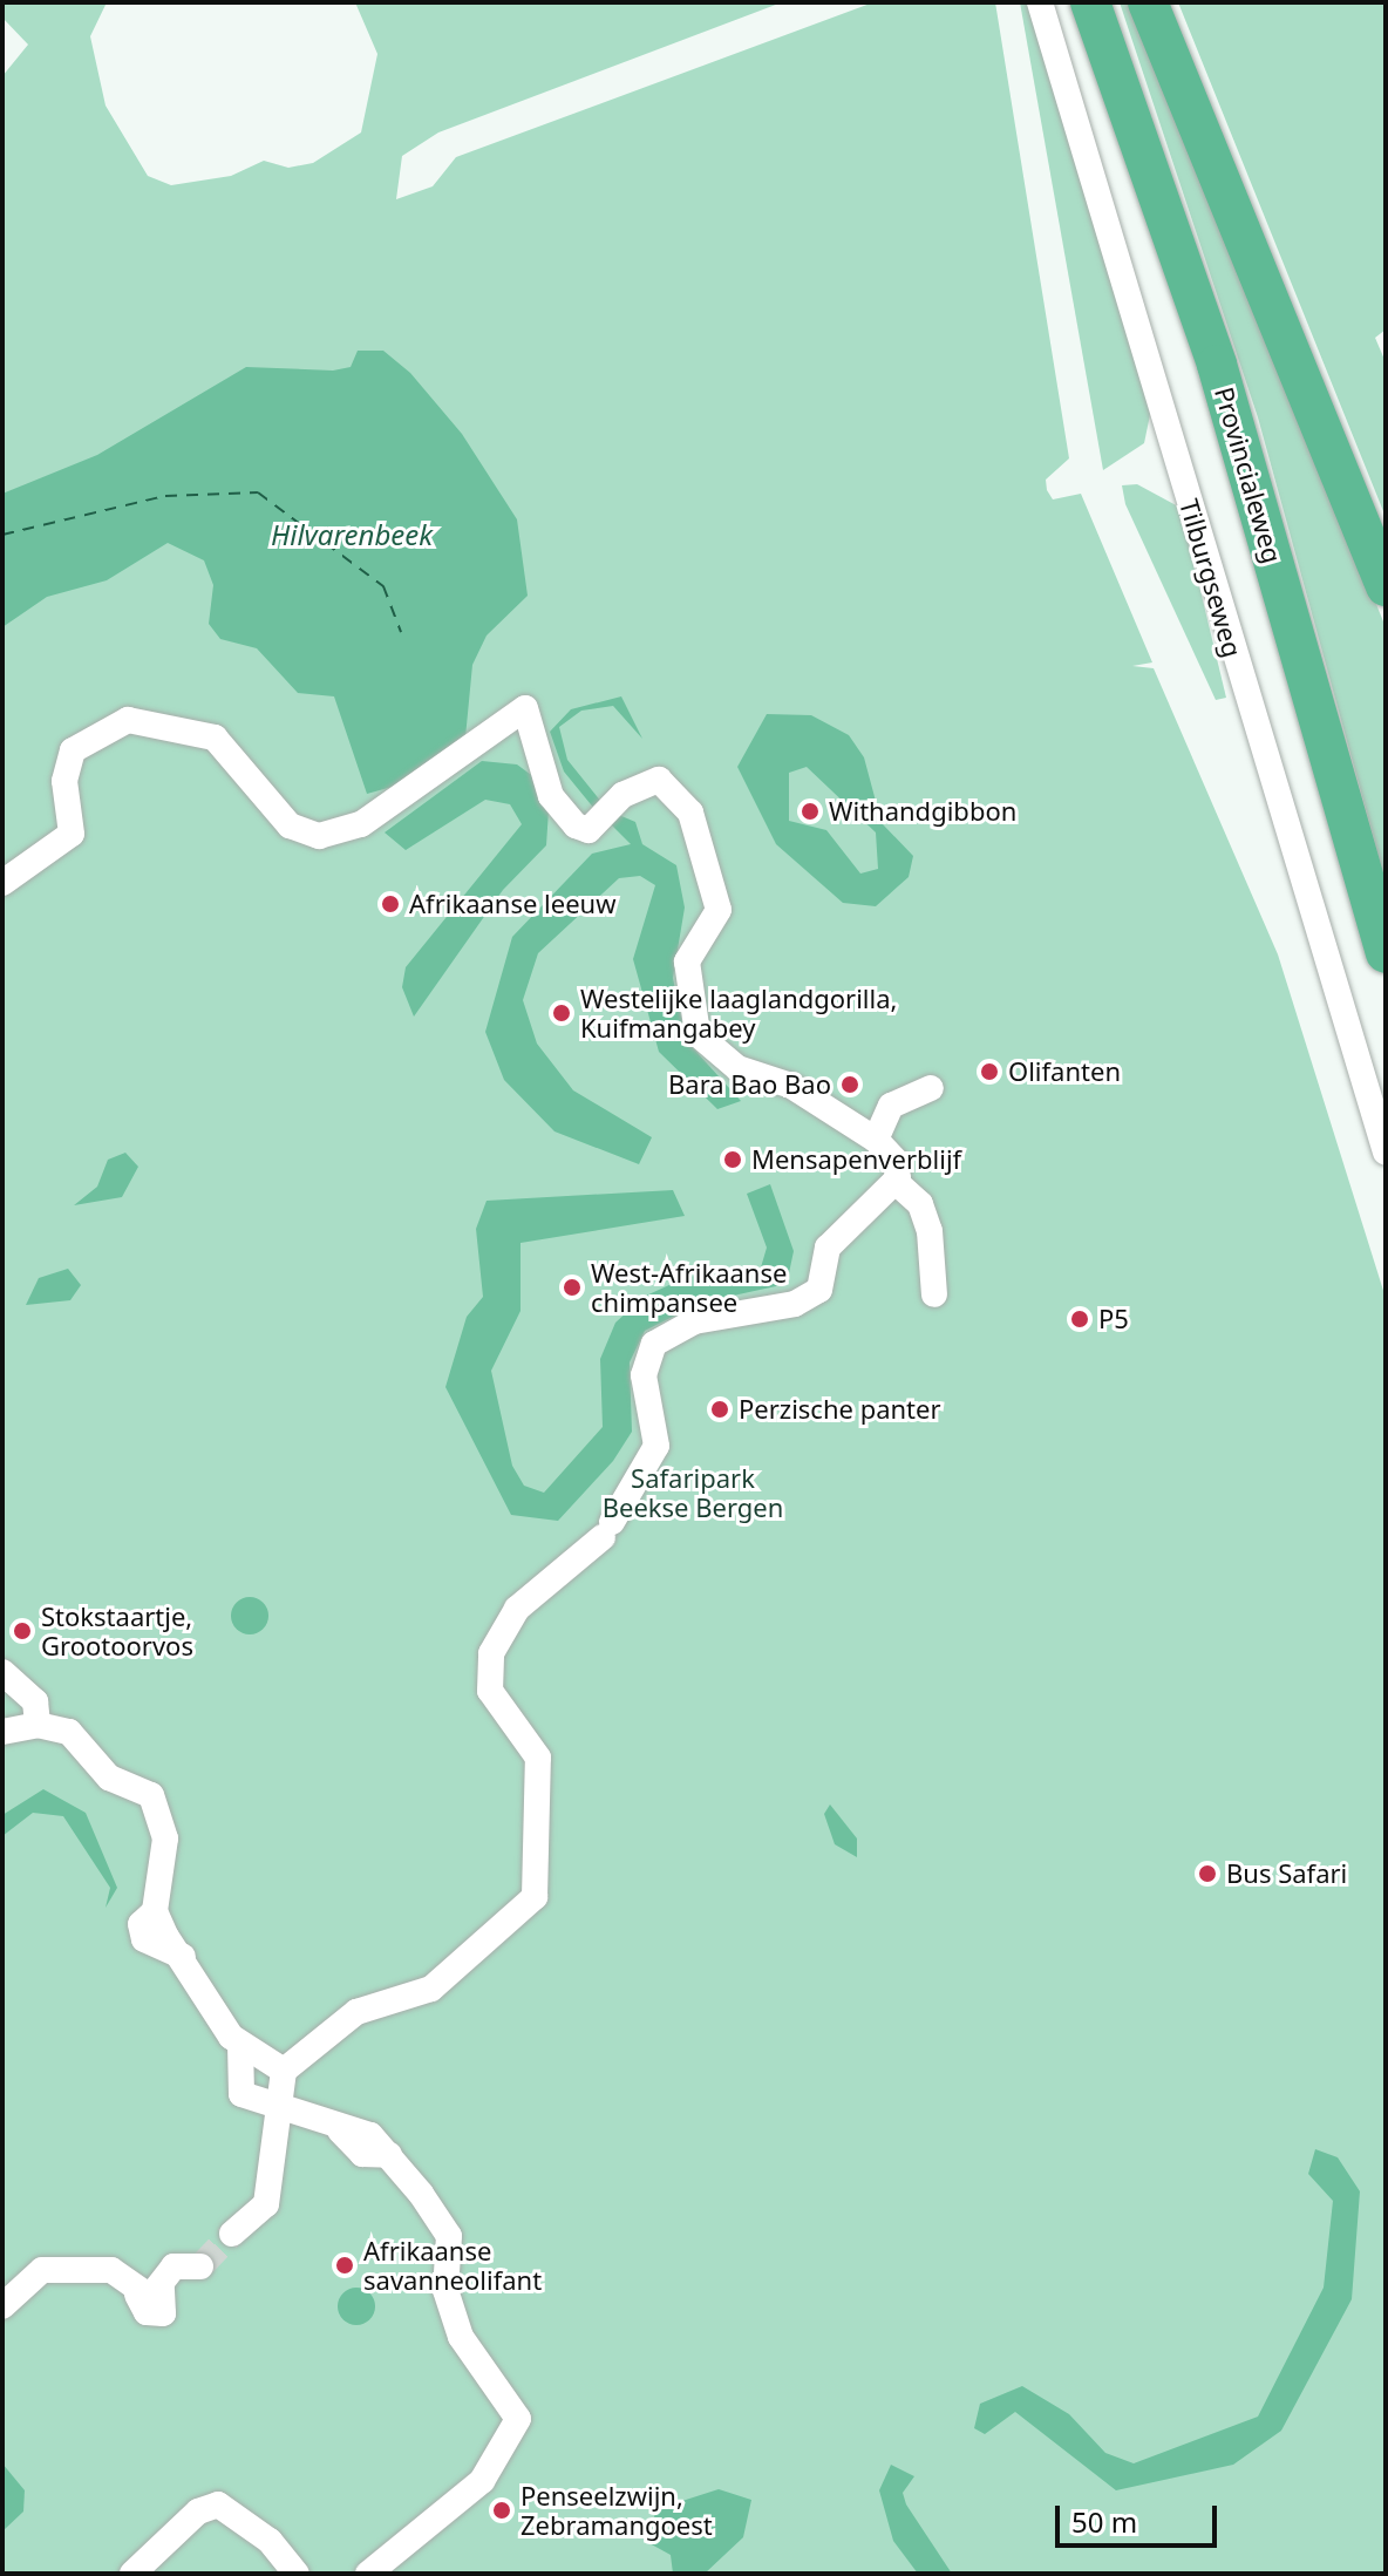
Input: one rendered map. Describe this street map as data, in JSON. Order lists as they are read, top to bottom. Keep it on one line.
{"streets":{"highway":["Provincialeweg"],"street":["Tilburgseweg"]},"water":["Hilvarenbeek"],"parks":["Safaripark Beekse Bergen"],"places":["Withandgibbon","Afrikaanse leeuw","Westelijke laaglandgorilla, Kuifmangabey","Olifanten","Bara Bao Bao","Mensapenverblijf","West-Afrikaanse chimpansee","P5","Perzische panter","Stokstaartje, Grootoorvos","Bus Safari","Afrikaanse savanneolifant","Penseelzwijn, Zebramangoest"],"scale_bar":"50 m"}
